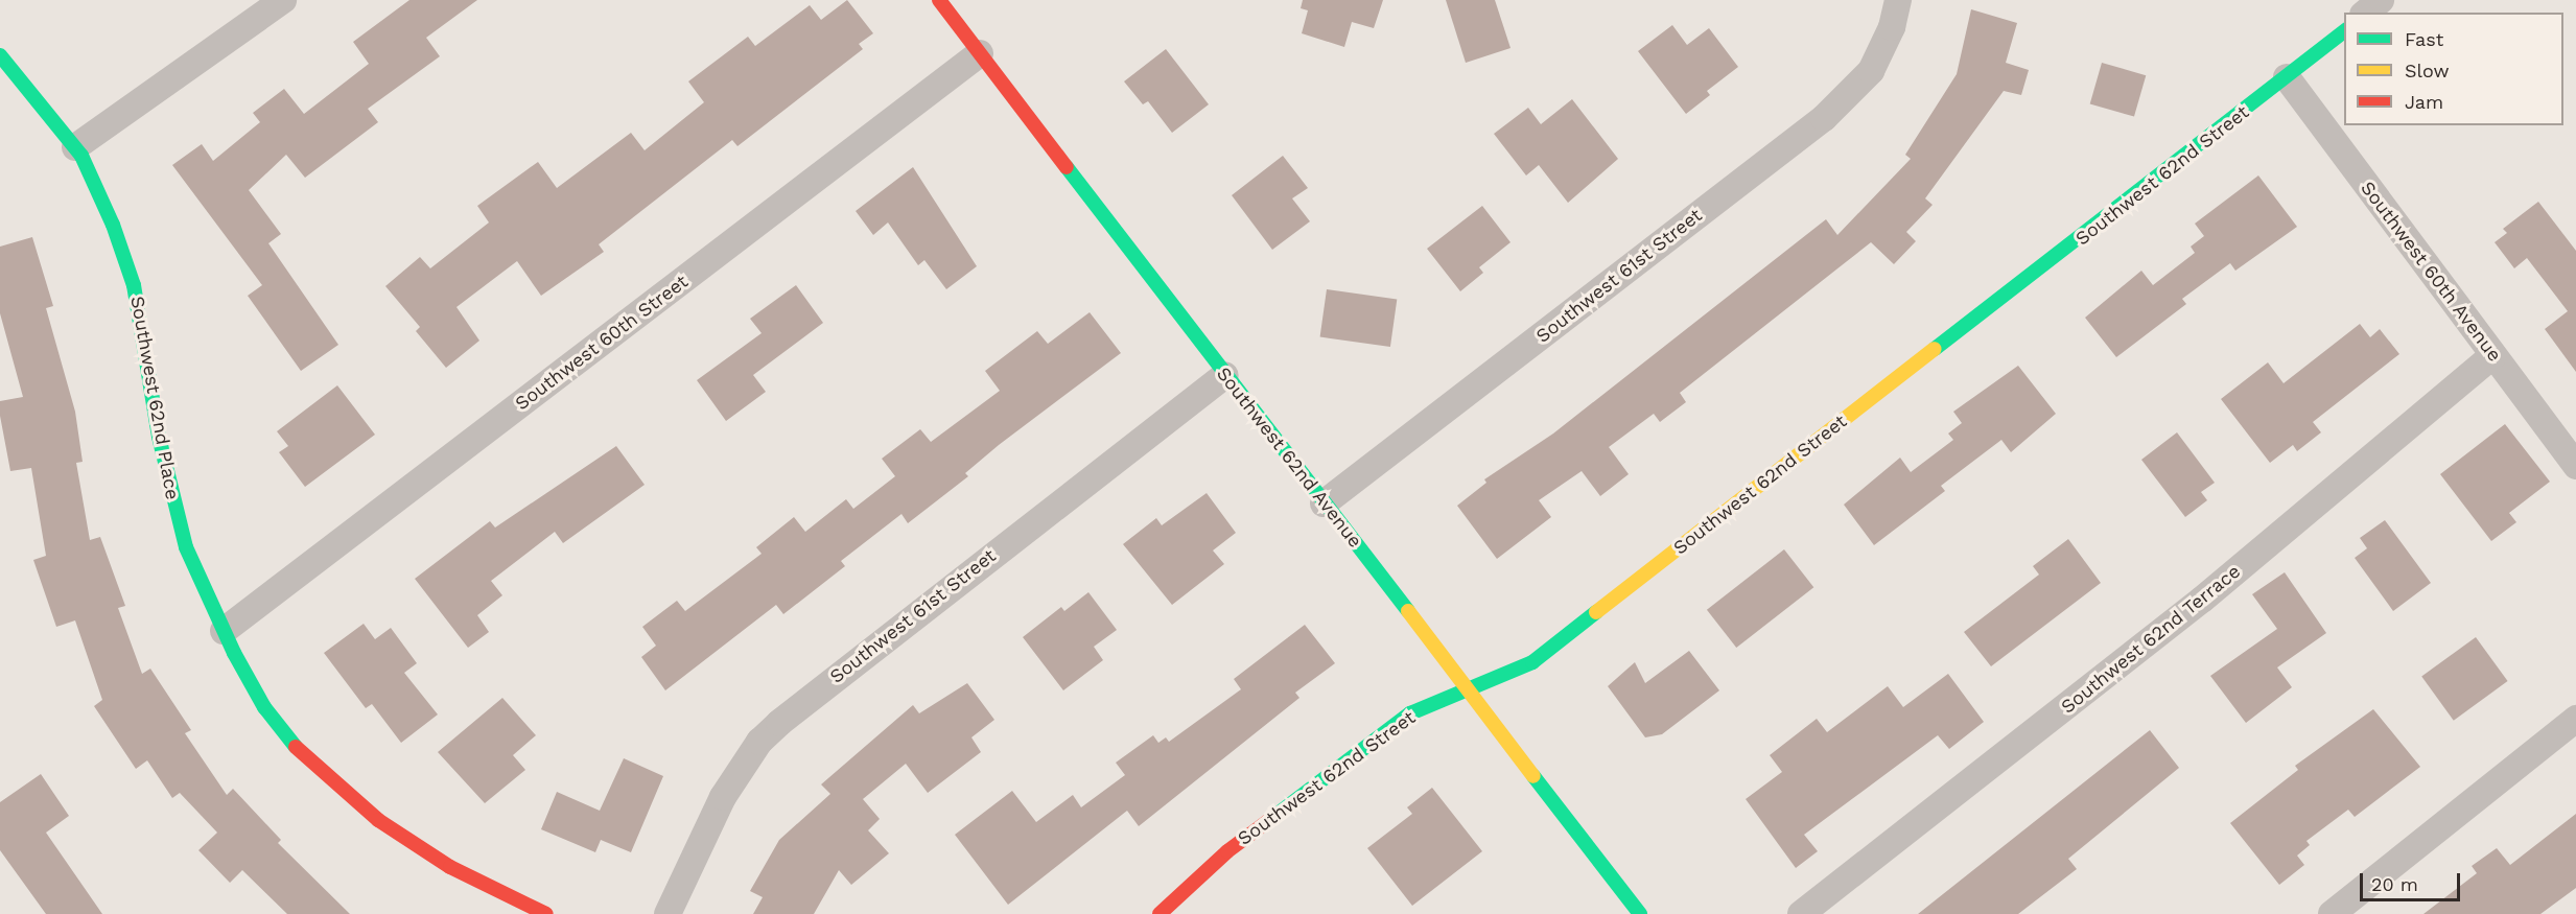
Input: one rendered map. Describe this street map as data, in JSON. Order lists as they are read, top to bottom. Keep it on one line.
{"streets":{"street":["Southwest 62nd Street","Southwest 60th Avenue","Southwest 61st Street","Southwest 60th Street","Southwest 62nd Place","Southwest 62nd Avenue","Southwest 62nd Terrace"]},"crossings":[["Southwest 62nd Street","Southwest 60th Avenue"],["Southwest 62nd Street","Southwest 62nd Avenue"],["Southwest 60th Avenue","Southwest 62nd Terrace"],["Southwest 61st Street","Southwest 62nd Avenue"],["Southwest 60th Street","Southwest 62nd Place"],["Southwest 60th Street","Southwest 62nd Avenue"]],"legend":["Fast","Slow","Jam"],"scale_bar":"20 m"}
